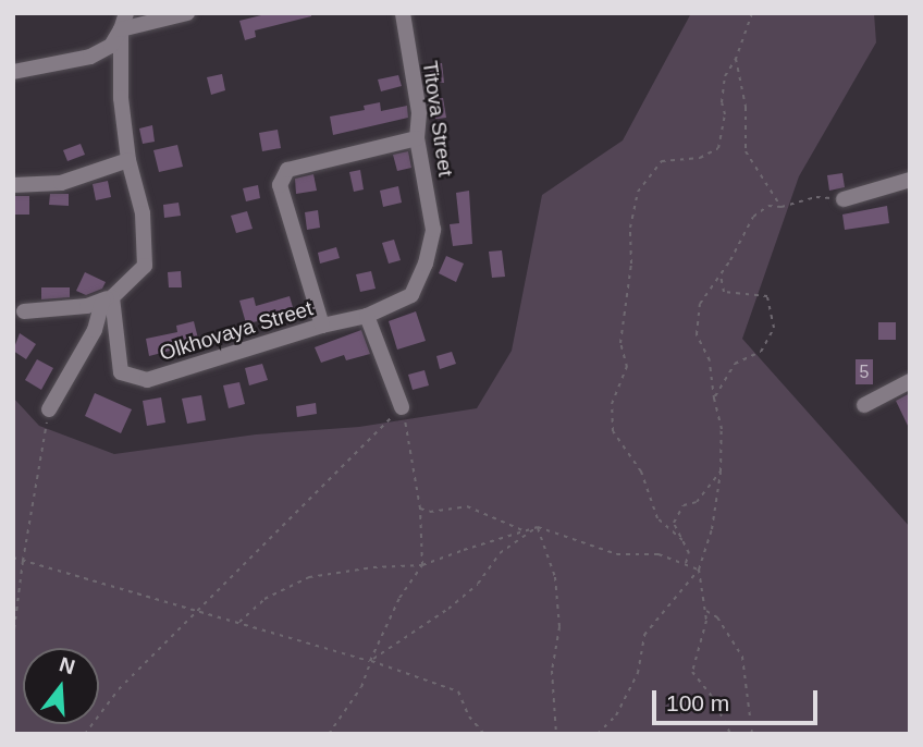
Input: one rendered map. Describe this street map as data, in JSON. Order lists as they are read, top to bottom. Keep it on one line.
{"streets":{"street":["Titova Street","Olkhovaya Street"]},"crossings":[["Titova Street","Olkhovaya Street"]],"house_numbers":["5"],"scale_bar":"100 m","north":"top"}
